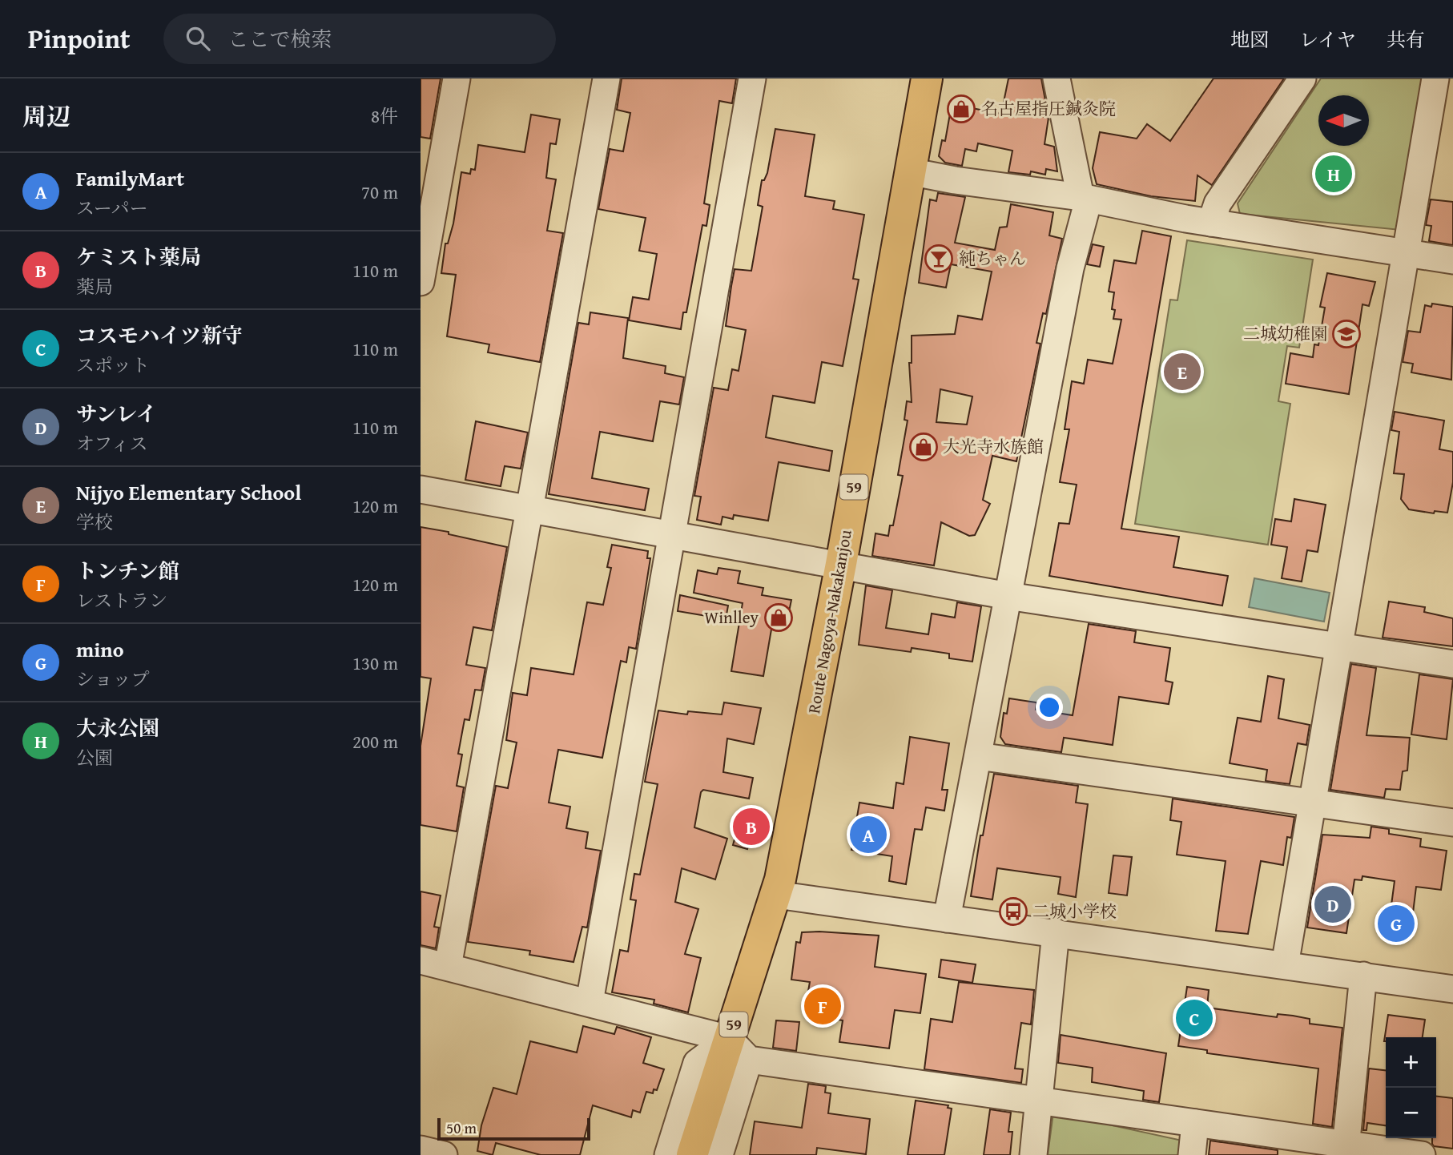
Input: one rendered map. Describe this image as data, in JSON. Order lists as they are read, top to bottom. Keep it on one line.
{"streets":{"main road":["59","Route Nagoya-Nakakanjou"]},"places":{"shop":["名古屋指圧鍼灸院","大光寺水族館","Winlley"],"bar":["純ちゃん"],"school or university":["二城幼稚園"],"bus stop":["二城小学校"]},"scale_bar":"50 m","north":"left","page":{"header":"Pinpoint","search":"ここで検索","nav":["地図","レイヤ","共有"],"heading":["周辺","8件"],"list":[{"mark":"A","name":"FamilyMart","note":"スーパー","value":"70 m"},{"mark":"B","name":"ケミスト薬局","note":"薬局","value":"110 m"},{"mark":"C","name":"コスモハイツ新守","note":"スポット","value":"110 m"},{"mark":"D","name":"サンレイ","note":"オフィス","value":"110 m"},{"mark":"E","name":"Nijyo Elementary School","note":"学校","value":"120 m"},{"mark":"F","name":"トンチン館","note":"レストラン","value":"120 m"},{"mark":"G","name":"mino","note":"ショップ","value":"130 m"},{"mark":"H","name":"大永公園","note":"公園","value":"200 m"}],"pins":["H","E","B","A","D","G","F","C"],"map_buttons":["+","−"],"scale":"50 m"}}
